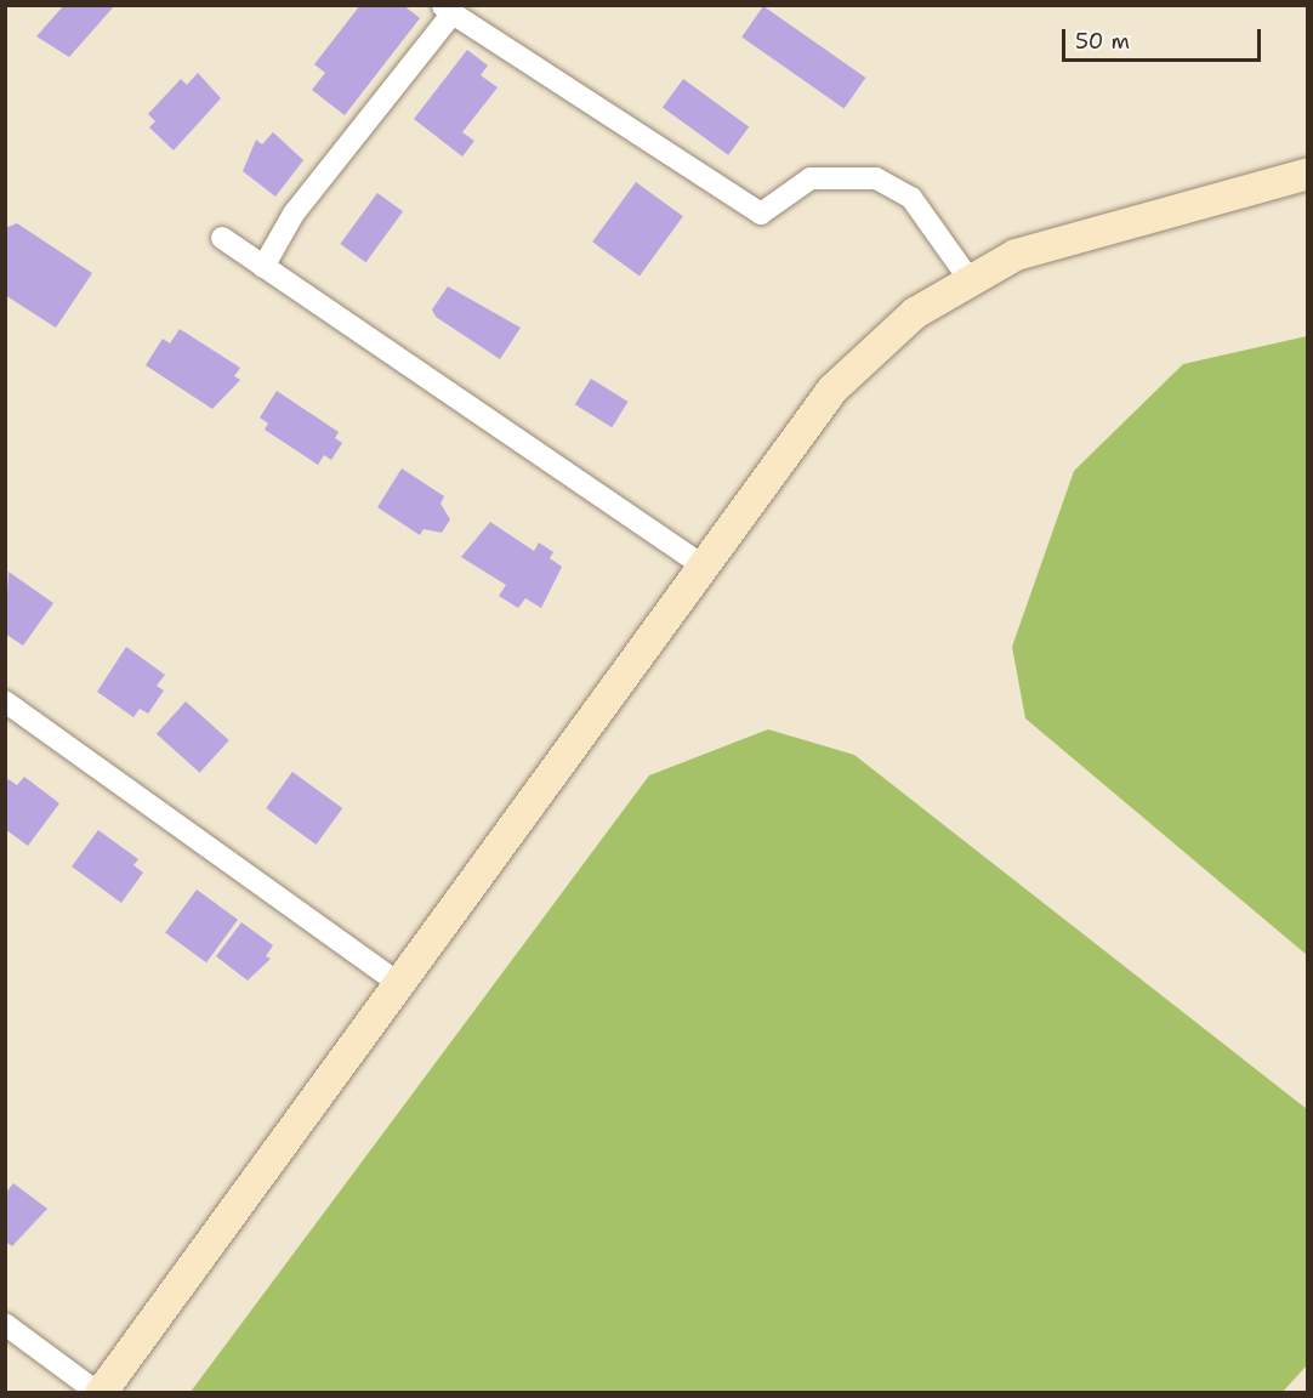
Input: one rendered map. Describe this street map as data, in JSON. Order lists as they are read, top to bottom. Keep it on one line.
{"scale_bar":"50 m"}
